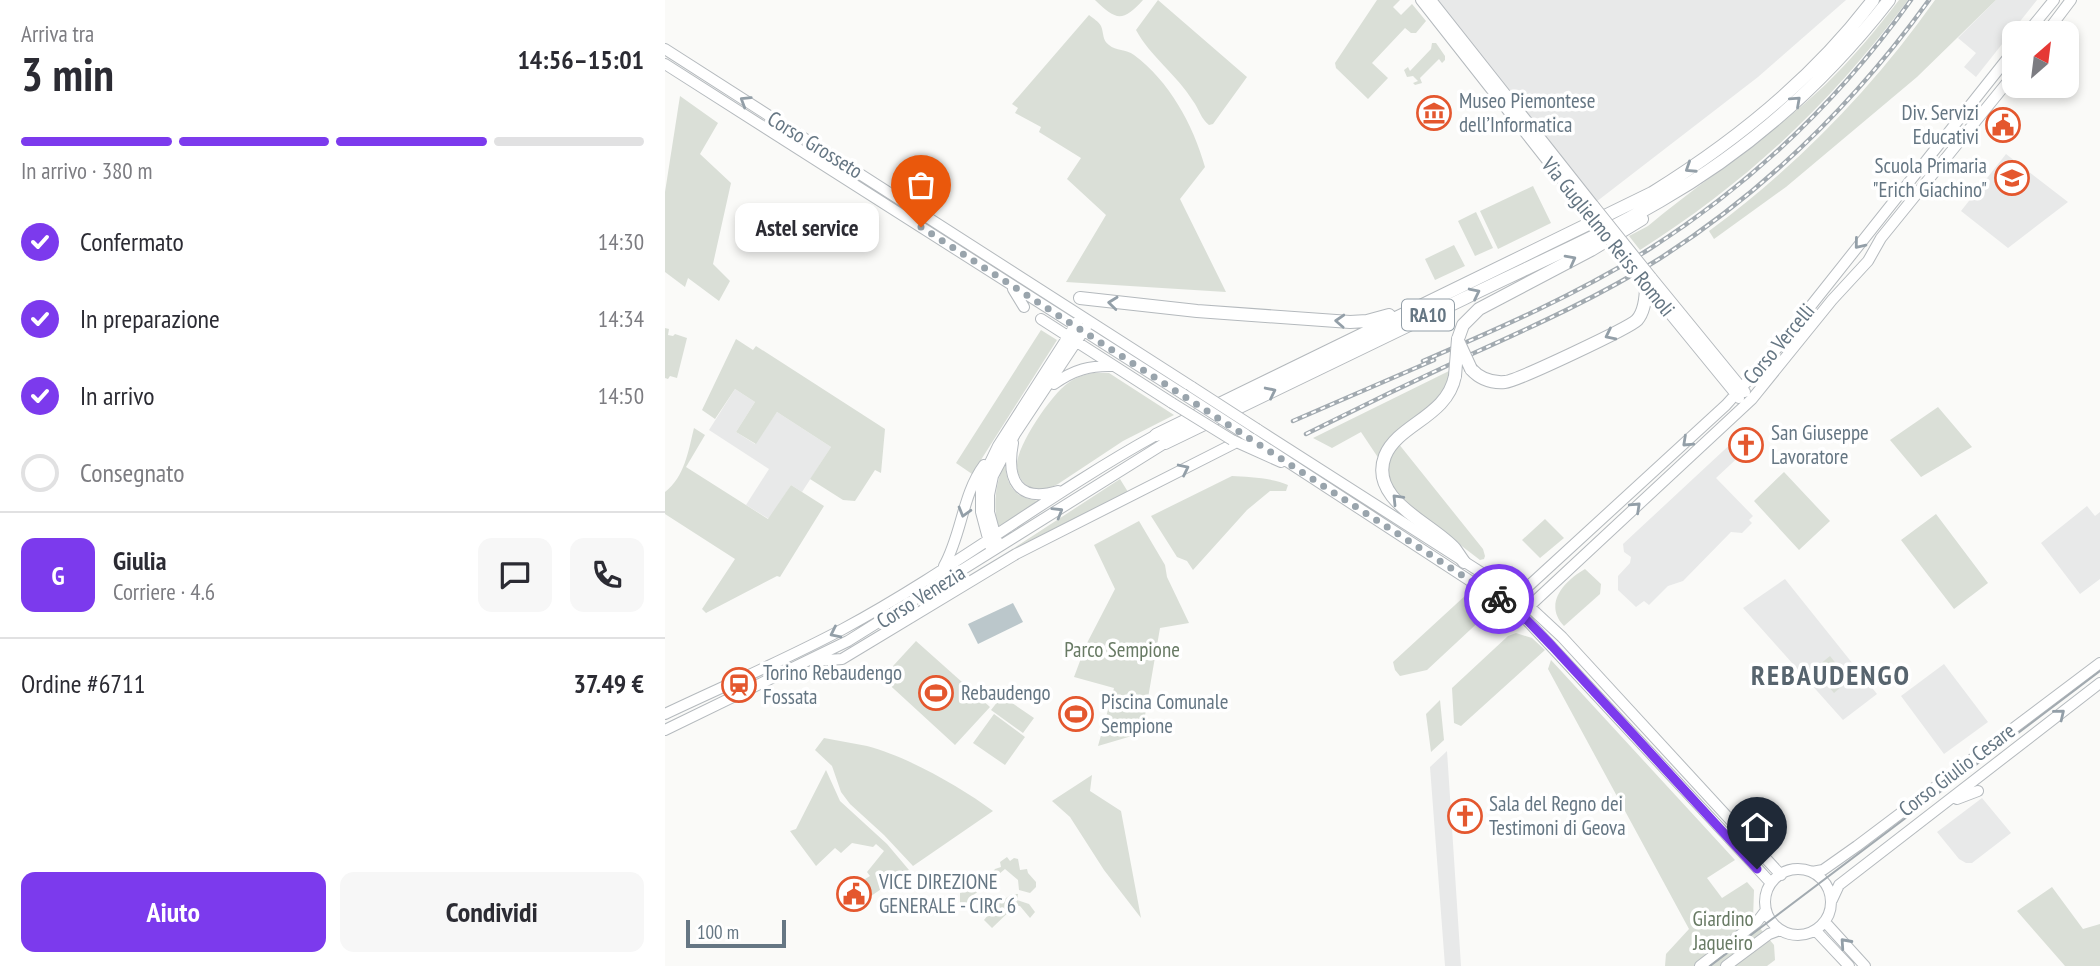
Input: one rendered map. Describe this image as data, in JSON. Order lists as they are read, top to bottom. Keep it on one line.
{"streets":{"highway":["RA10"],"main road":["Corso Grosseto","Via Guglielmo Reiss Romoli","Corso Vercelli","Corso Venezia","Corso Giulio Cesare"]},"crossings":[["Corso Grosseto","RA10"],["Corso Grosseto","Corso Vercelli"],["Via Guglielmo Reiss Romoli","RA10"],["Via Guglielmo Reiss Romoli","Corso Vercelli"],["RA10","Corso Venezia"]],"districts":["REBAUDENGO"],"parks":["Parco Sempione","Giardino Jaqueiro"],"places":{"museum":["Museo Piemontese dell’Informatica"],"public building":["Div. Servizi Educativi","VICE DIREZIONE GENERALE - CIRC 6"],"school or university":["Scuola Primaria \"Erich Giachino\""],"other":["Astel service"],"church":["San Giuseppe Lavoratore","Sala del Regno dei Testimoni di Geova"],"station":["Torino Rebaudengo Fossata"],"sports":["Rebaudengo","Piscina Comunale Sempione"]},"scale_bar":"100 m","north":"top right","page":{"heading":["3 min","Arriva tra","14:56–15:01"],"panel":["Giulia","Corriere · 4.6","Ordine #6711","37.49 €"],"bar":"In arrivo · 380 m","list":[["Confermato","14:30"],["In preparazione","14:34"],["In arrivo","14:50"],"Consegnato"],"bubble":"Astel service","round":"G","buttons":["Aiuto","Condividi"],"scale":"100 m"}}
